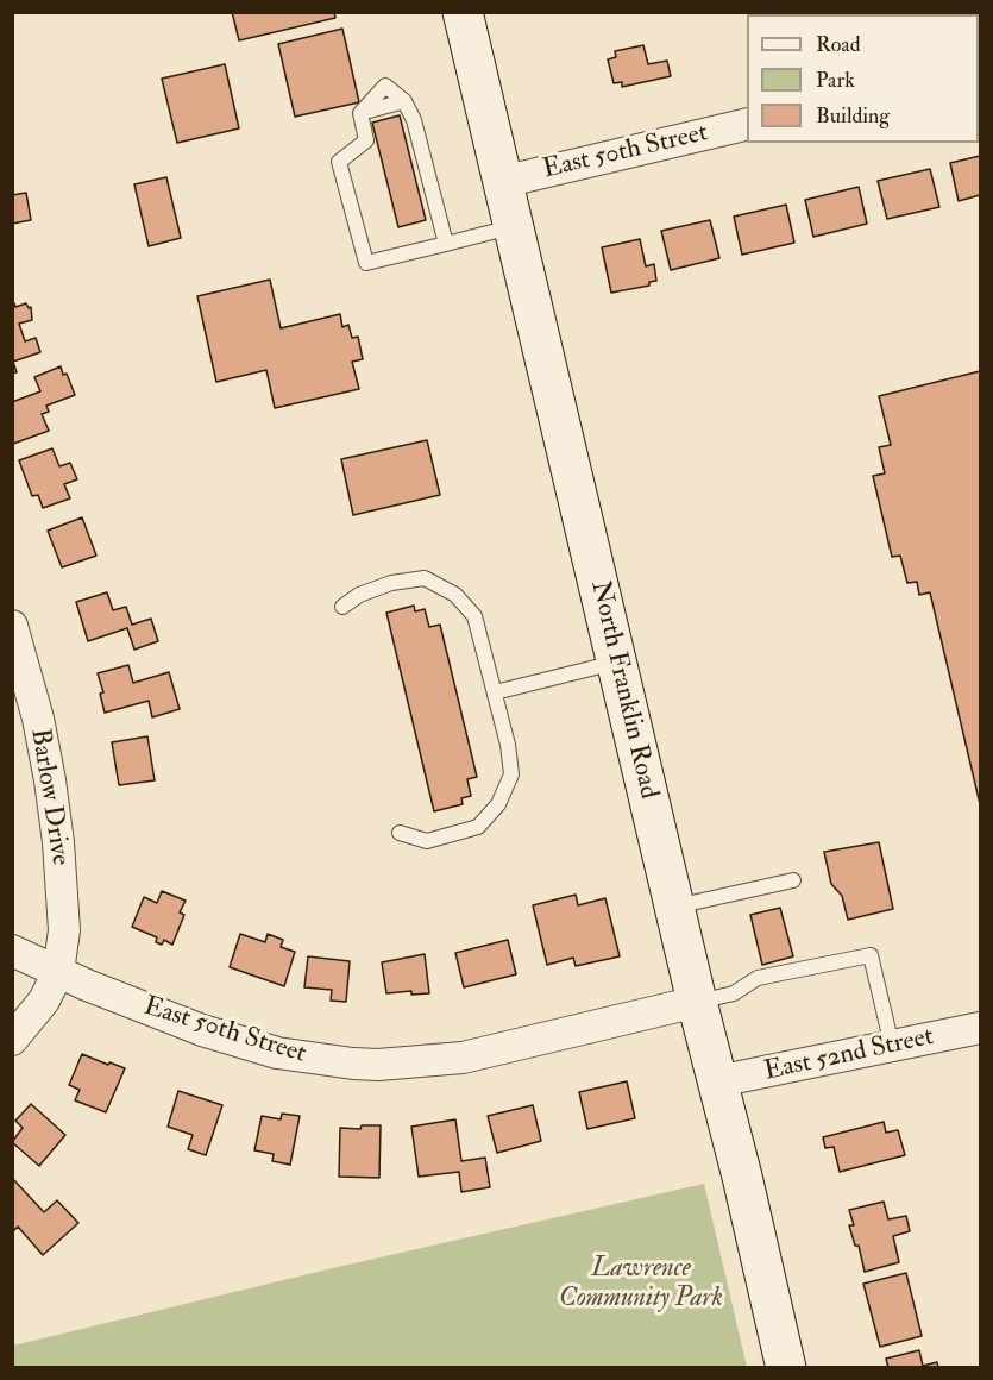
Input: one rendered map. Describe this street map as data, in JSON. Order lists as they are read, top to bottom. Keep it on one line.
{"streets":{"main road":["North Franklin Road"],"street":["East 50th Street","Barlow Drive","East 52nd Street"]},"crossings":[["East 50th Street","North Franklin Road"],["East 50th Street","Barlow Drive"],["North Franklin Road","East 52nd Street"]],"parks":["Lawrence Community Park"],"legend":["Road","Park","Building"]}
